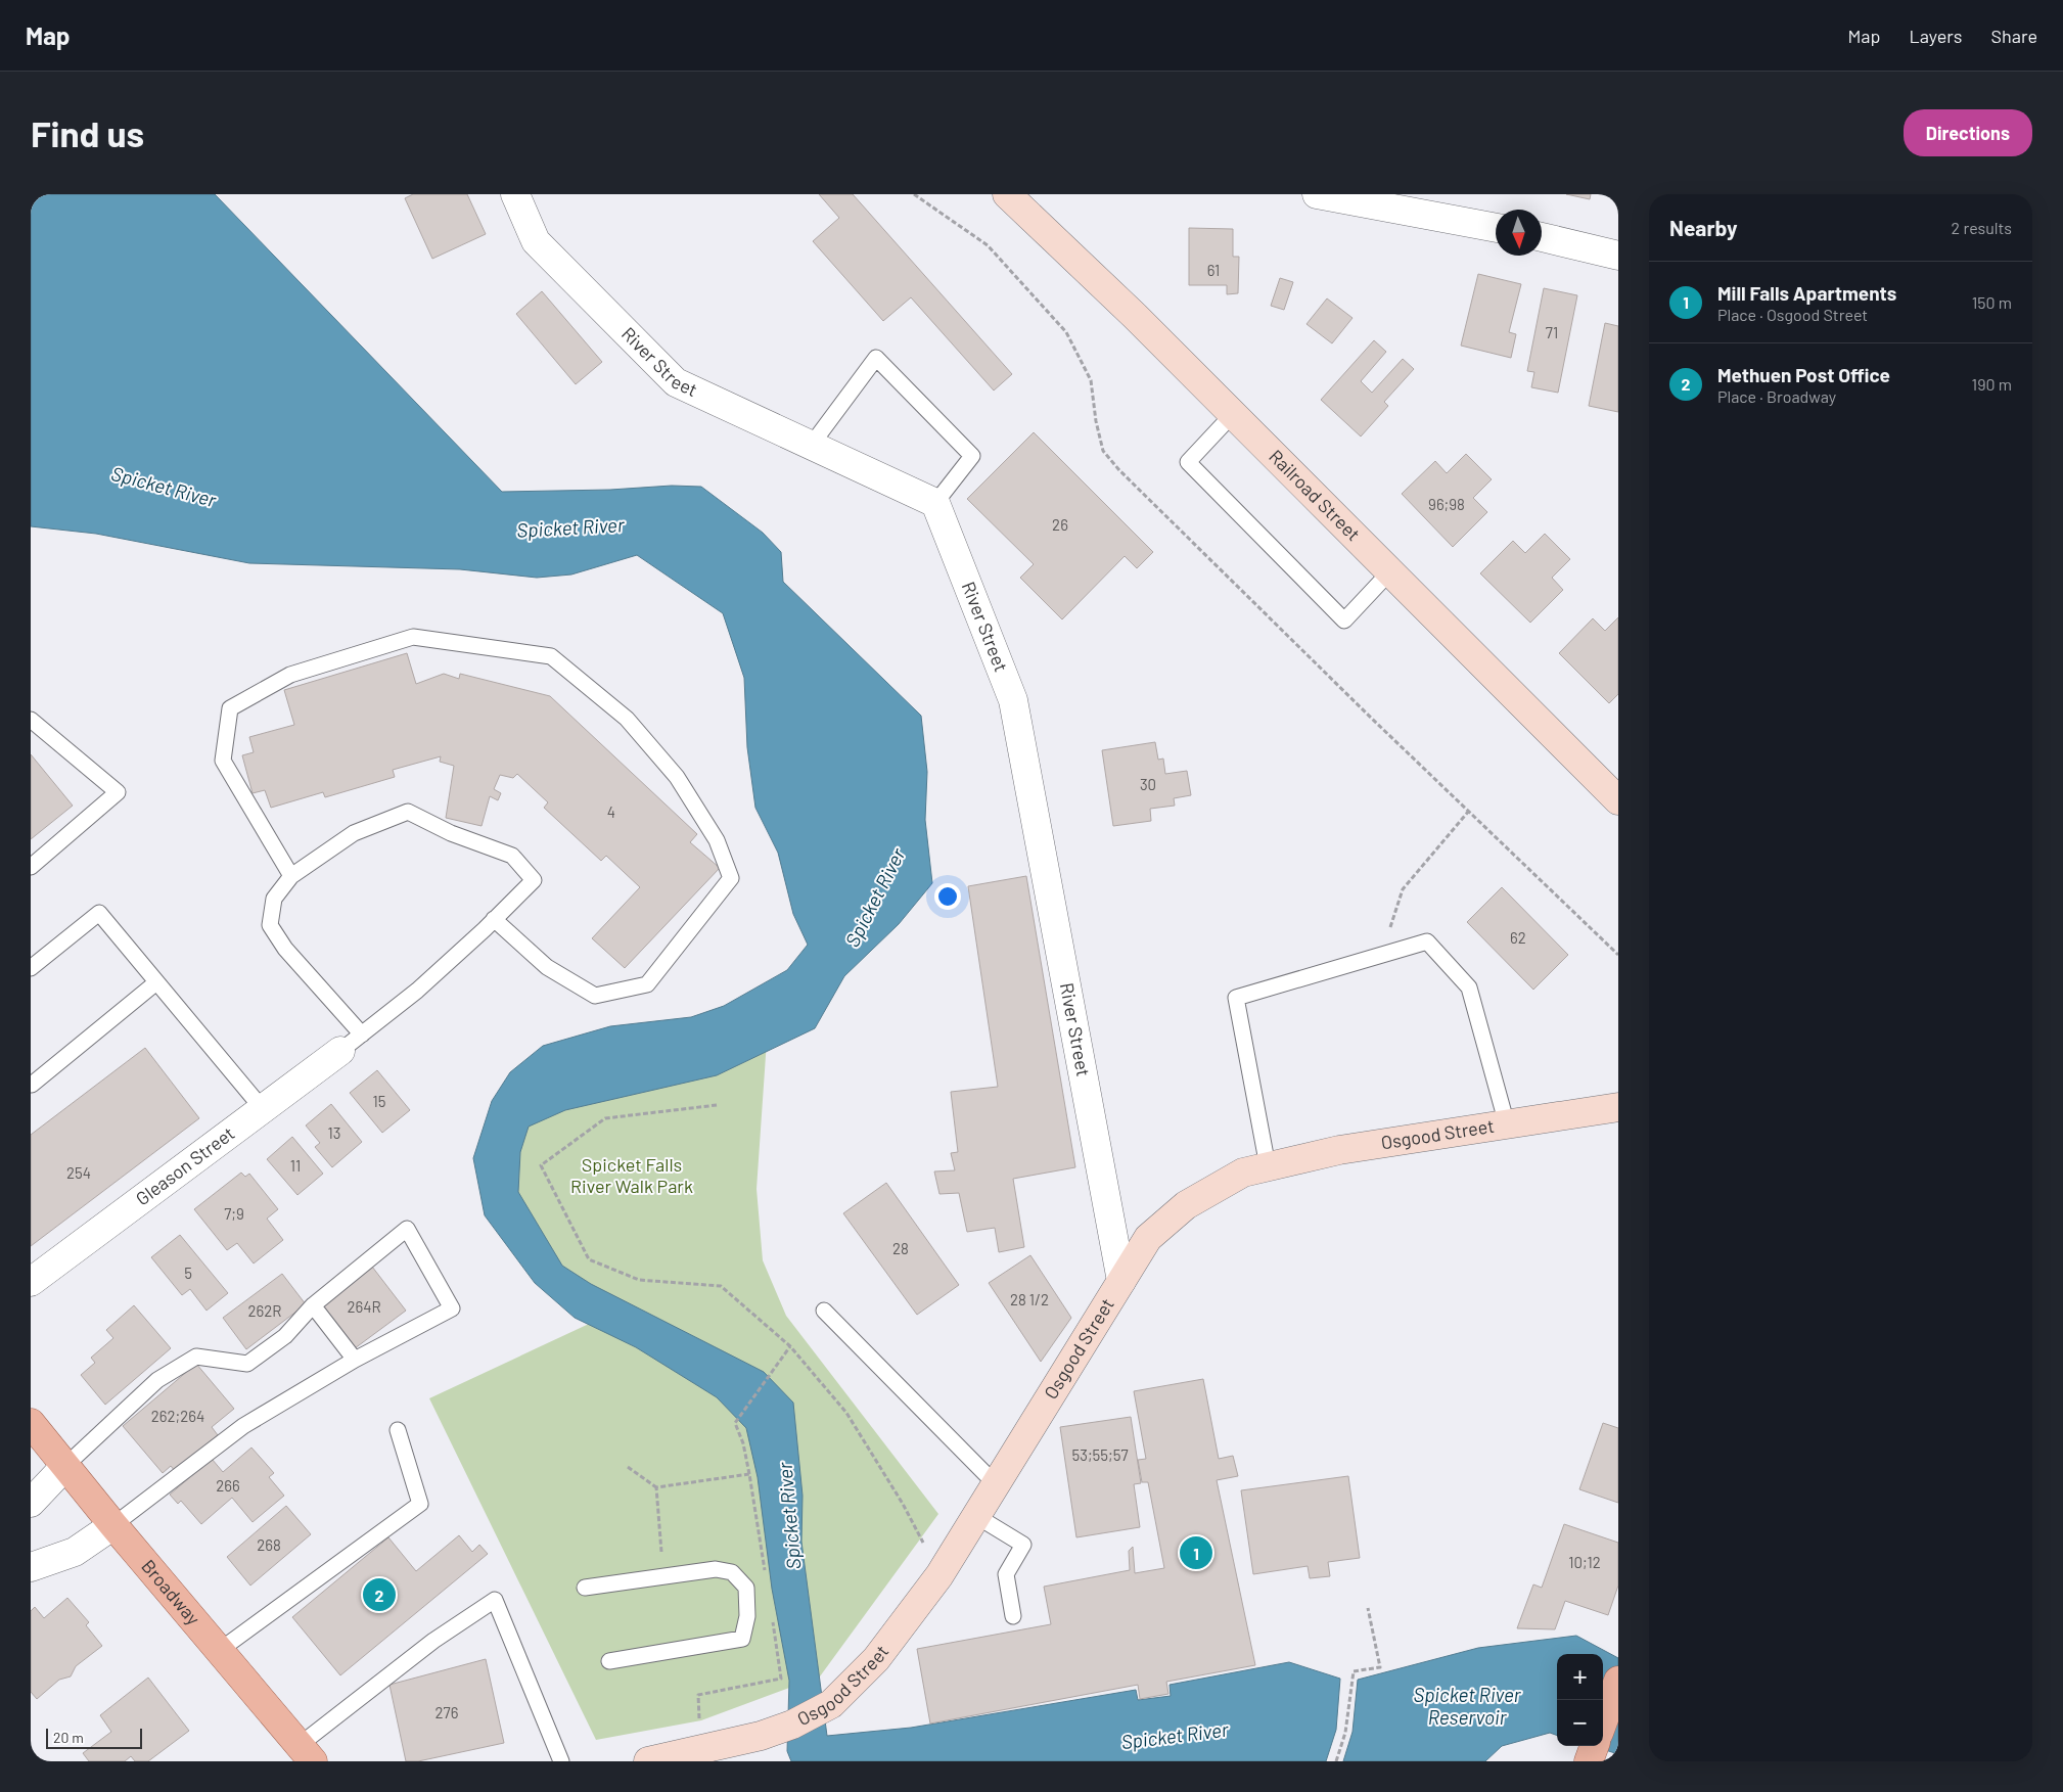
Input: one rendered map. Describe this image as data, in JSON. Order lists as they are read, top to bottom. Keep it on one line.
{"streets":{"main road":["Railroad Street","Osgood Street","Broadway"],"street":["River Street","Gleason Street"]},"crossings":[["River Street","Osgood Street"]],"water":["Spicket River","Spicket River Reservoir"],"parks":["Spicket Falls River Walk Park"],"house_numbers":["61","71","96;98","26","30","4","62","15","13","11","254","7;9","28","5","28 1/2","264R","262R","262;264","53;55;57","266","268","10;12","276"],"scale_bar":"20 m","north":"bottom","page":{"header":"Map","nav":["Map","Layers","Share"],"buttons":"Directions","title":"Find us","heading":["Nearby","2 results"],"list":[{"mark":"1","name":"Mill Falls Apartments","note":"Place · Osgood Street","value":"150 m"},{"mark":"2","name":"Methuen Post Office","note":"Place · Broadway","value":"190 m"}],"pins":["1","2"],"map_buttons":["+","−"],"scale":"20 m"}}
